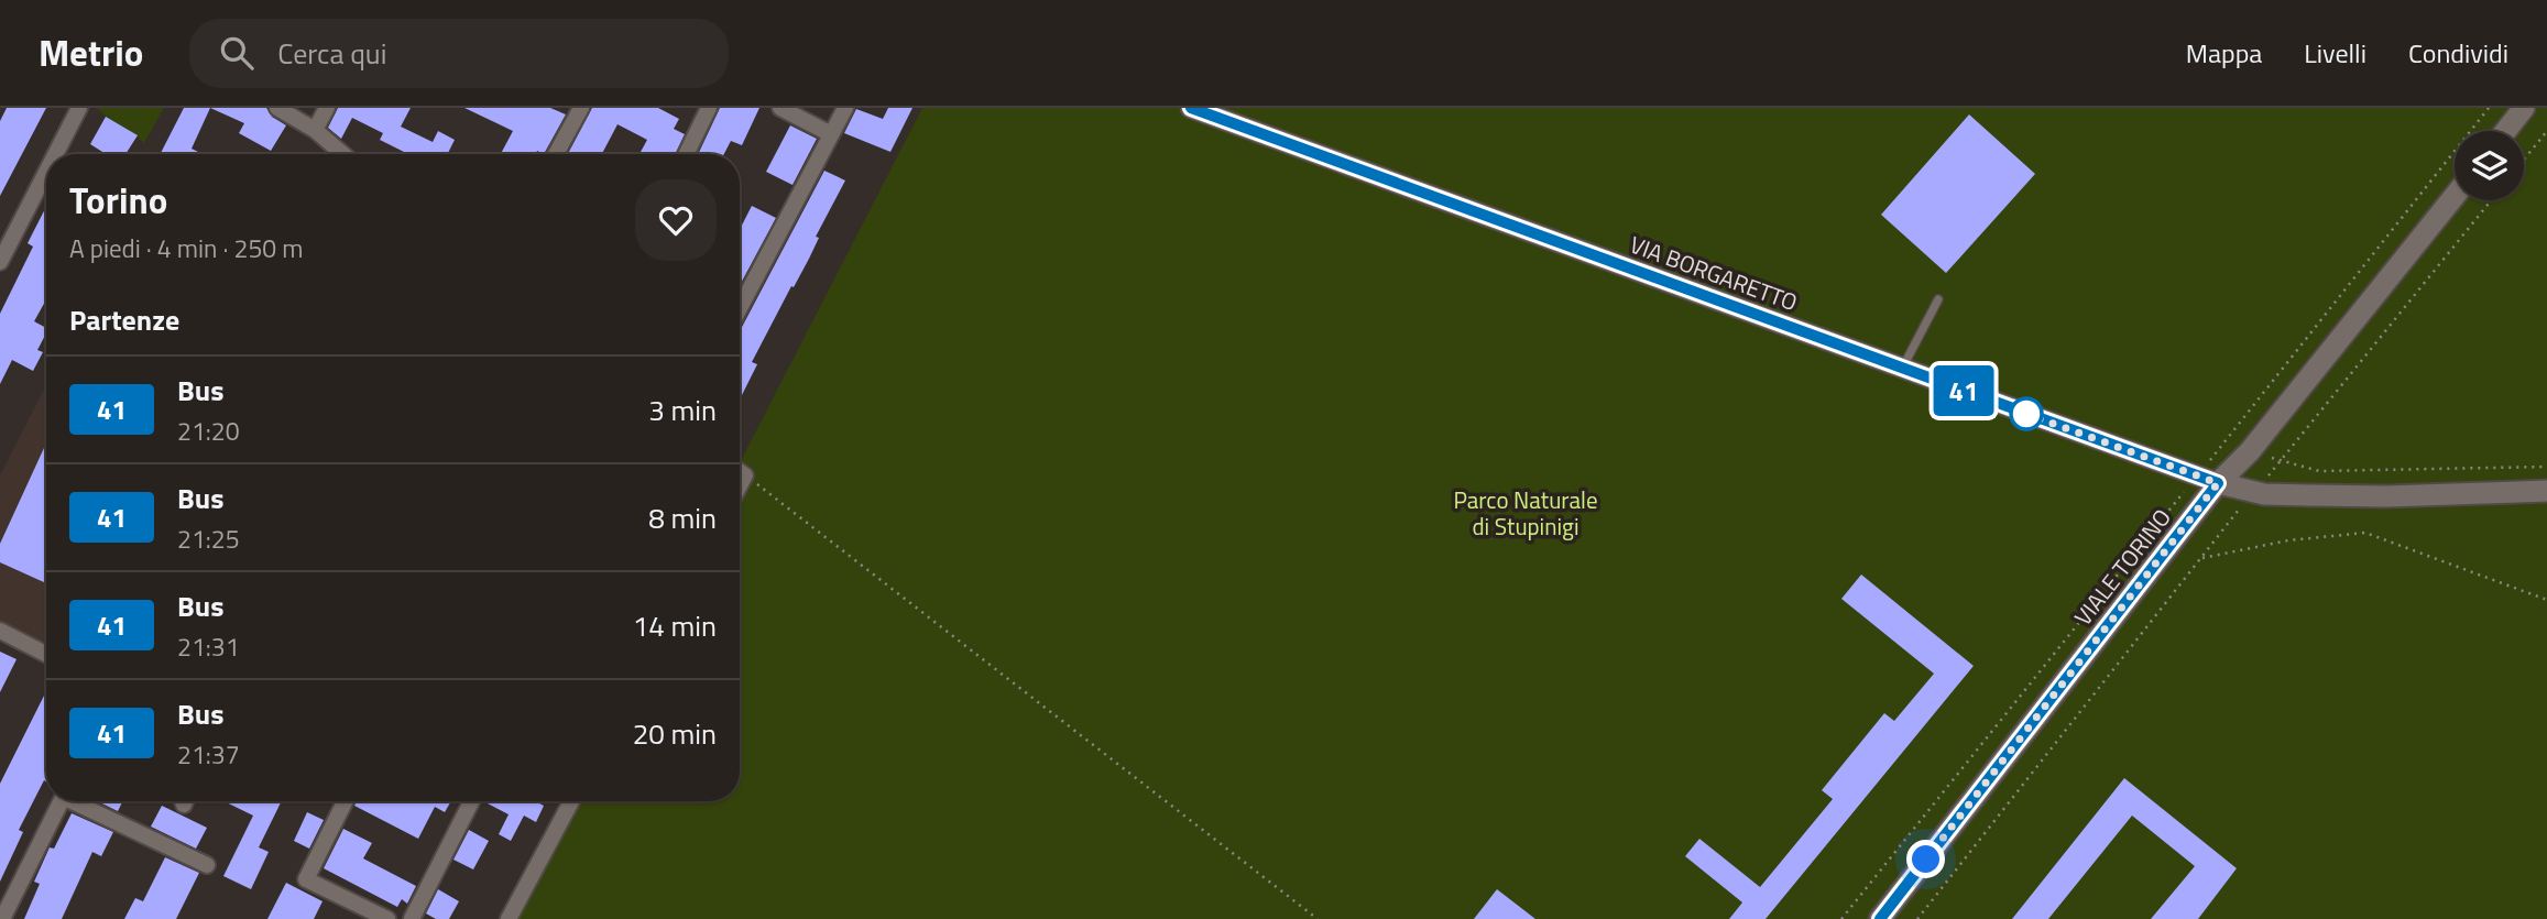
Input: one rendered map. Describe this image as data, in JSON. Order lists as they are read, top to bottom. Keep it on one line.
{"streets":{"main road":["VIALE TORINO"],"street":["VIA BORGARETTO"]},"crossings":[["VIA BORGARETTO","VIALE TORINO"]],"parks":["Parco Naturale di Stupinigi"],"lines":["bus line 41"],"page":{"header":"Metrio","search":"Cerca qui","nav":["Mappa","Livelli","Condividi"],"on_map":"41","heading":[["Torino","A piedi · 4 min · 250 m"],"Partenze"],"list":[{"mark":"41","name":"Bus","note":"21:20","value":"3 min"},{"mark":"41","name":"Bus","note":"21:25","value":"8 min"},{"mark":"41","name":"Bus","note":"21:31","value":"14 min"},{"mark":"41","name":"Bus","note":"21:37","value":"20 min"}]}}
